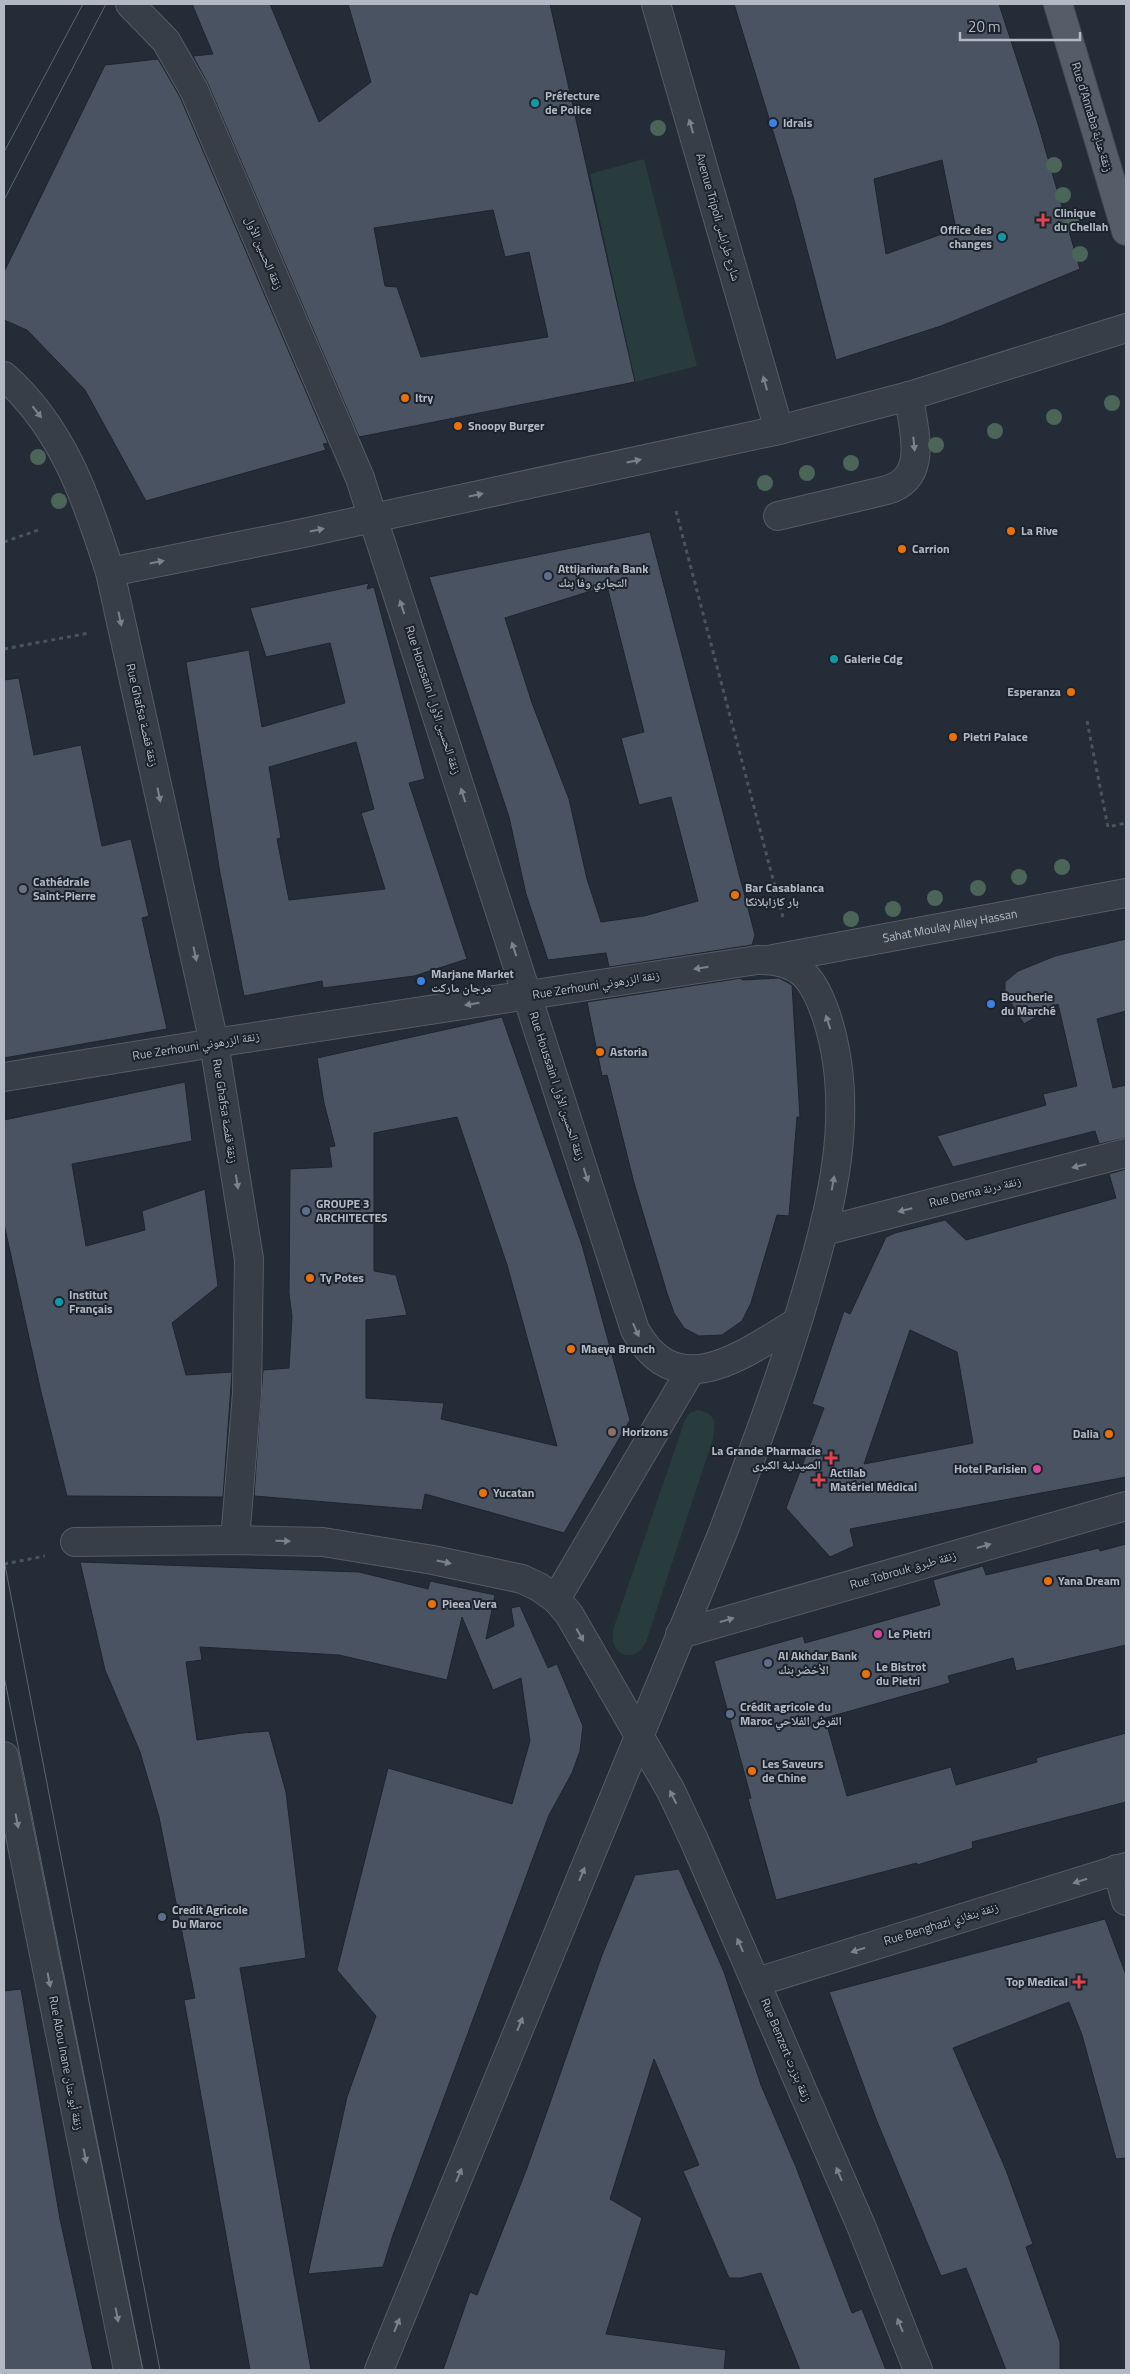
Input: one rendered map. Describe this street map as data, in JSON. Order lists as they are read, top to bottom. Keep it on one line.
{"streets":{"main road":["Rue d'Annaba زنقة عنابة"],"street":["Avenue Tripoli شارع طرابلس","زنقة الحسين الأول","Rue Houssain I زنقة الحسين الأول","Rue Ghafsa زنقة قفصة","Sahat Moulay Alley Hassan","Rue Zerhouni زنقة الزرهوني","Rue Derna زنقة درنة","Rue Tobrouk زنقة طبرق","Rue Benghazi زنقة بنغازي","Rue Benzert زنقة بنزرت","Rue Abou Inane زنقة أبو عنان"]},"crossings":[["زنقة الحسين الأول","Rue Houssain I زنقة الحسين الأول"],["Rue Houssain I زنقة الحسين الأول","Rue Zerhouni زنقة الزرهوني"],["Rue Ghafsa زنقة قفصة","Rue Zerhouni زنقة الزرهوني"],["Rue Ghafsa زنقة قفصة","Rue Benzert زنقة بنزرت"],["Sahat Moulay Alley Hassan","Rue Zerhouni زنقة الزرهوني"],["Rue Zerhouni زنقة الزرهوني","Rue Derna زنقة درنة"],["Rue Zerhouni زنقة الزرهوني","Rue Tobrouk زنقة طبرق"],["Rue Zerhouni زنقة الزرهوني","Rue Benzert زنقة بنزرت"],["Rue Benghazi زنقة بنغازي","Rue Benzert زنقة بنزرت"]],"one_way":["Avenue Tripoli شارع طرابلس","Rue Ghafsa زنقة قفصة","Rue Derna زنقة درنة","Rue Tobrouk زنقة طبرق","Rue Benghazi زنقة بنغازي","Rue Abou Inane زنقة أبو عنان"],"places":{"other":["Préfecture de Police","Idrais","Office des changes","Itry","Snoopy Burger","La Rive","Carrion","Attijariwafa Bank التجاري وفا بنك","Galerie Cdg","Esperanza","Pietri Palace","Cathédrale Saint-Pierre","Bar Casablanca بار كازابلانكا","Marjane Market مرجان ماركت","Boucherie du Marché","Astoria","GROUPE 3 ARCHITECTES","Ty Potes","Institut Français","Maeya Brunch","Horizons","Dalia","Hotel Parisien","Yucatan","Yana Dream","Pieea Vera","Le Pietri","Al Akhdar Bank الأخضر بنك","Le Bistrot du Pietri","Crédit agricole du Maroc القرض الفلاحي","Les Saveurs de Chine","Credit Agricole Du Maroc"],"health":["Clinique du Chellah","La Grande Pharmacie الصيدلية الكبرى","Actilab Matériel Médical","Top Medical"]},"scale_bar":"20 m"}
